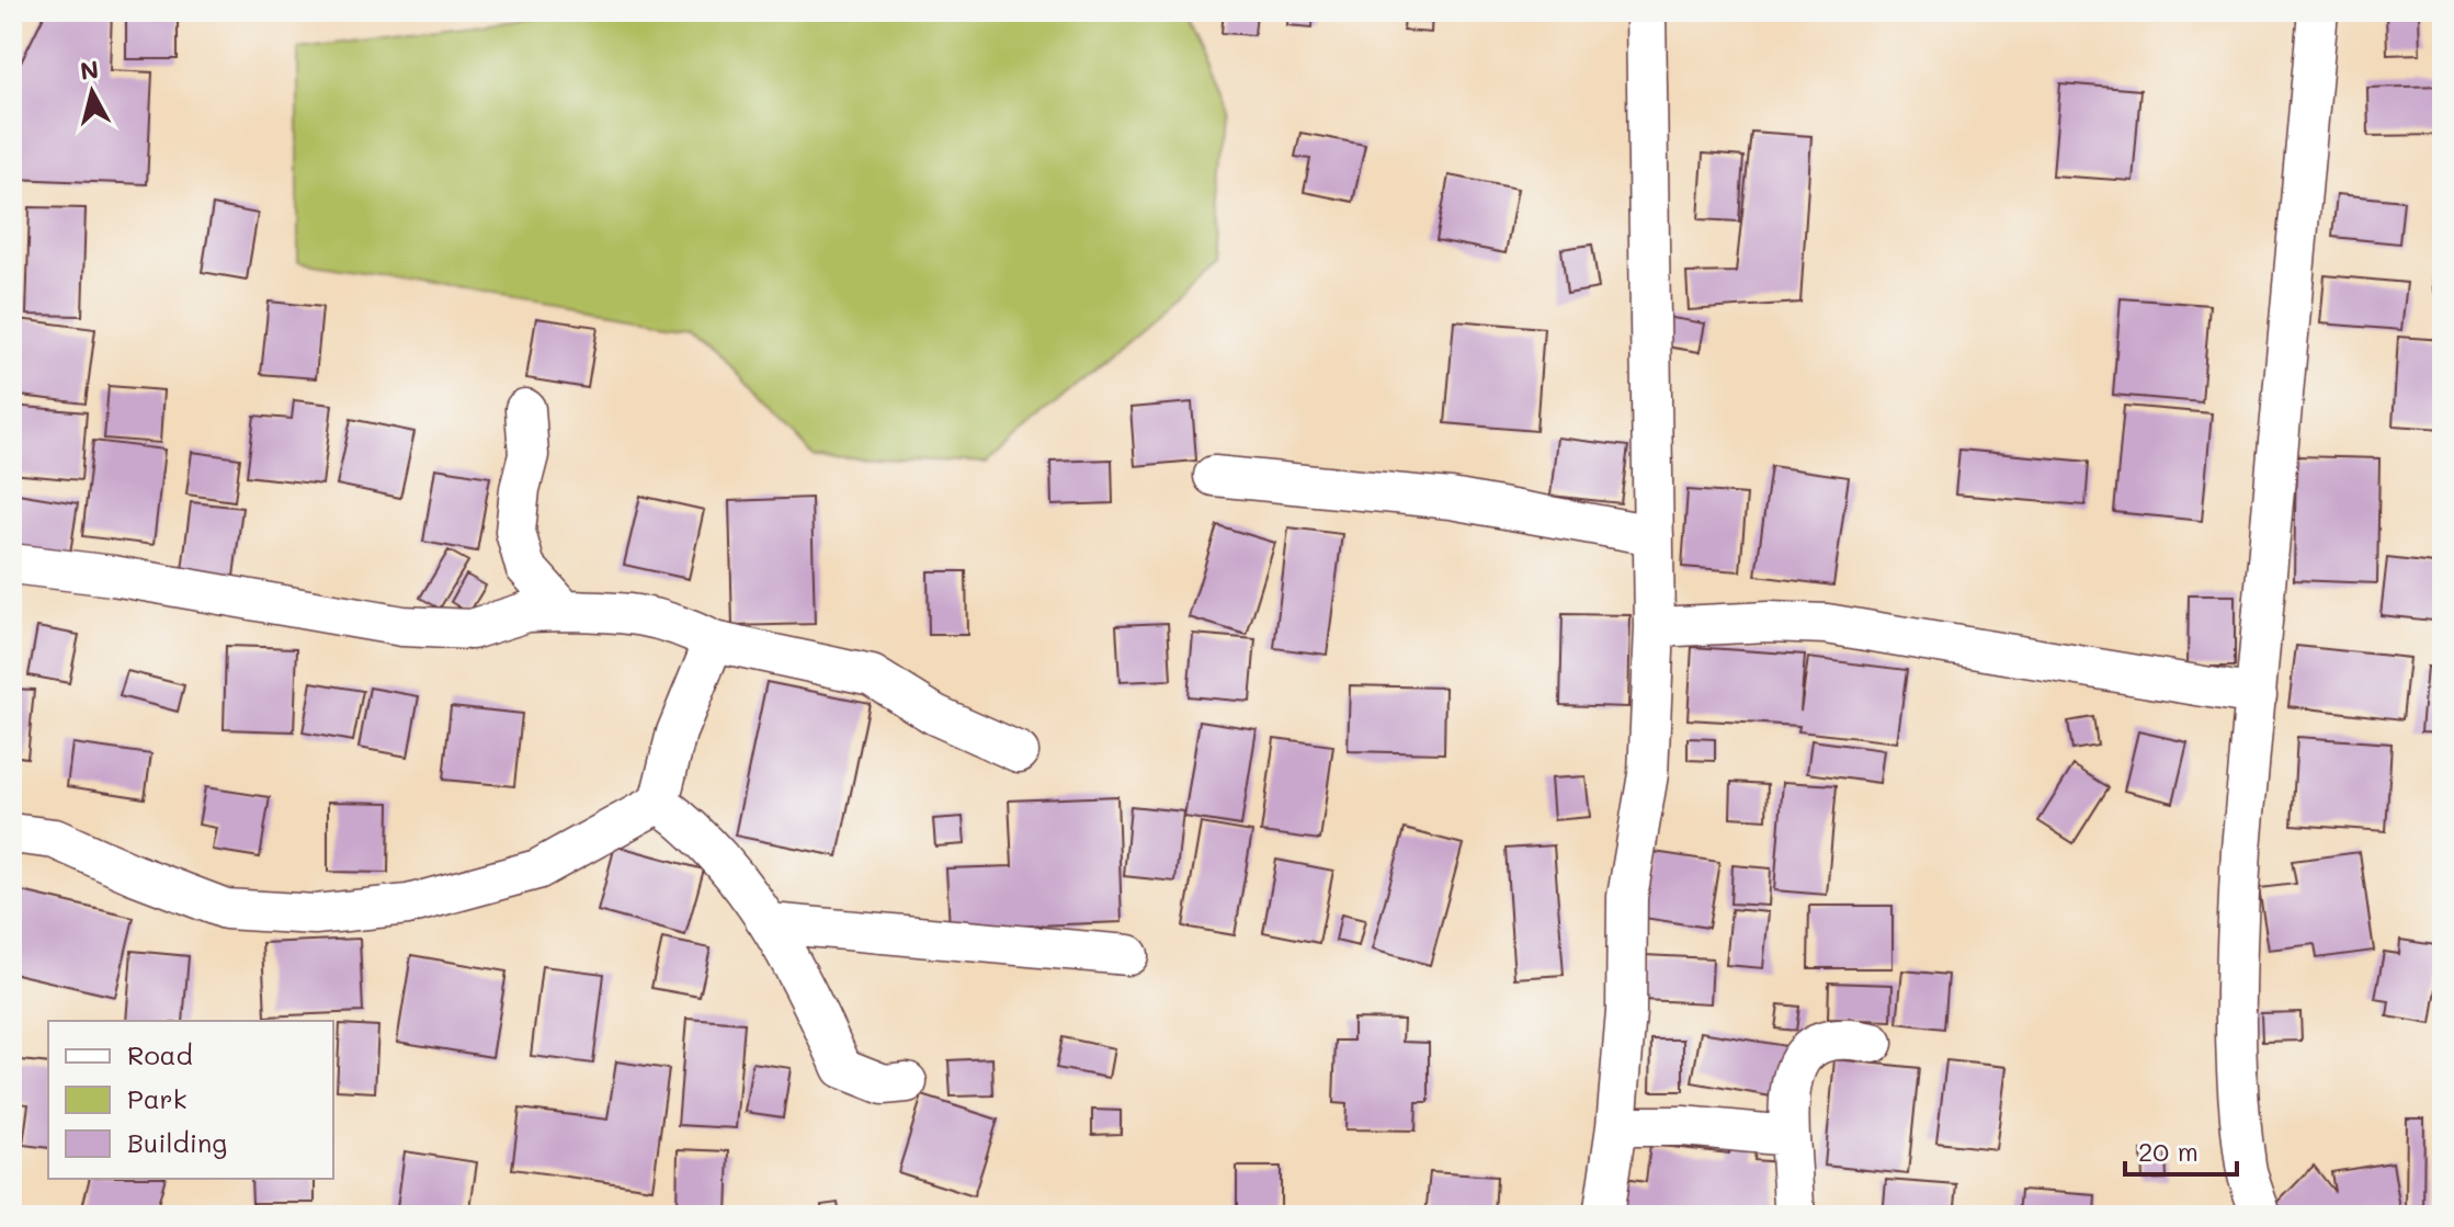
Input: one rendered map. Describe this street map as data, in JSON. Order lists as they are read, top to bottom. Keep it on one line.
{"legend":["Road","Park","Building"],"scale_bar":"20 m","north":"top"}
